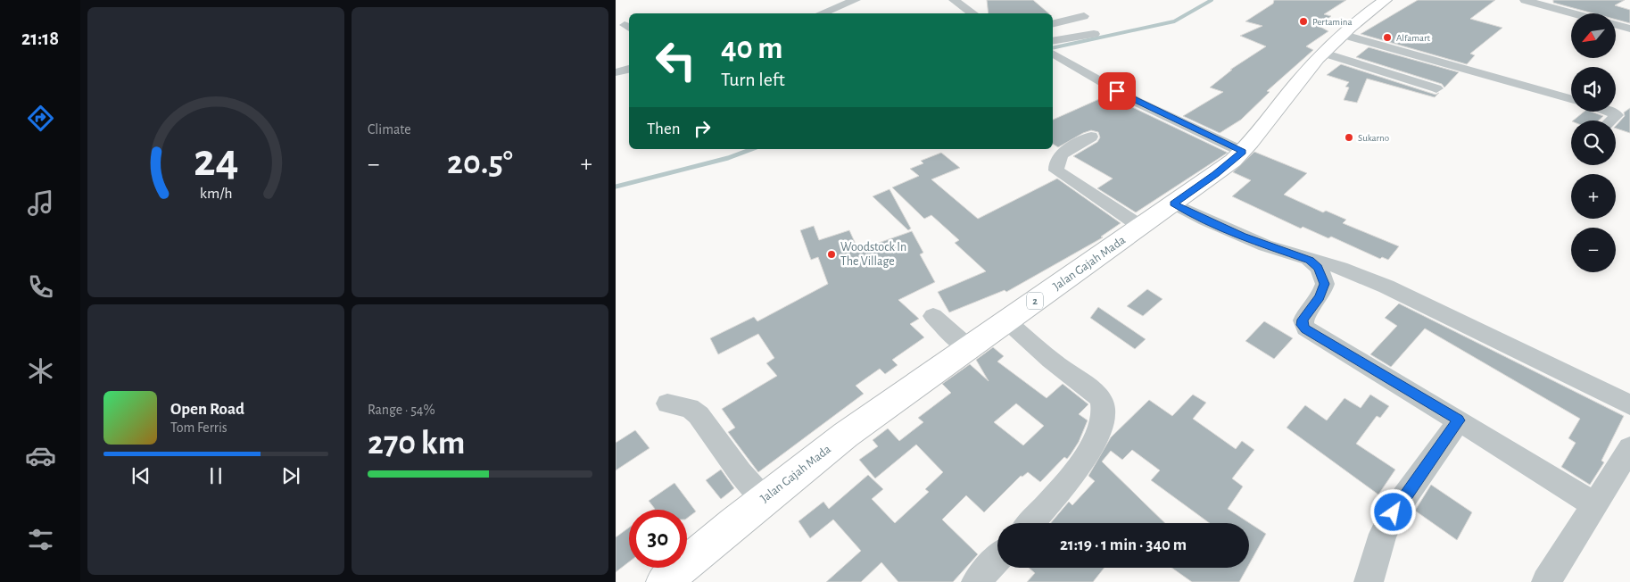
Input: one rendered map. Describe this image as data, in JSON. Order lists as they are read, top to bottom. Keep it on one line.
{"streets":{"highway":["Jalan Gajah Mada","2"]},"places":["Pertamina","Alfamart","Sukarno","Woodstock In The Village"],"north":"bottom left","page":{"tabs":"21:18","tile":["Climate",["Range · 54%","270 km"]],"map_buttons":["+","−"],"turn":["40 m","Turn left"],"then":"Then","heat":["−","20.5°","+"],"song":["Open Road","Tom Ferris"],"limit":"30","trip":"21:19 · 1 min · 340 m","gauge":["24","km/h"]}}
